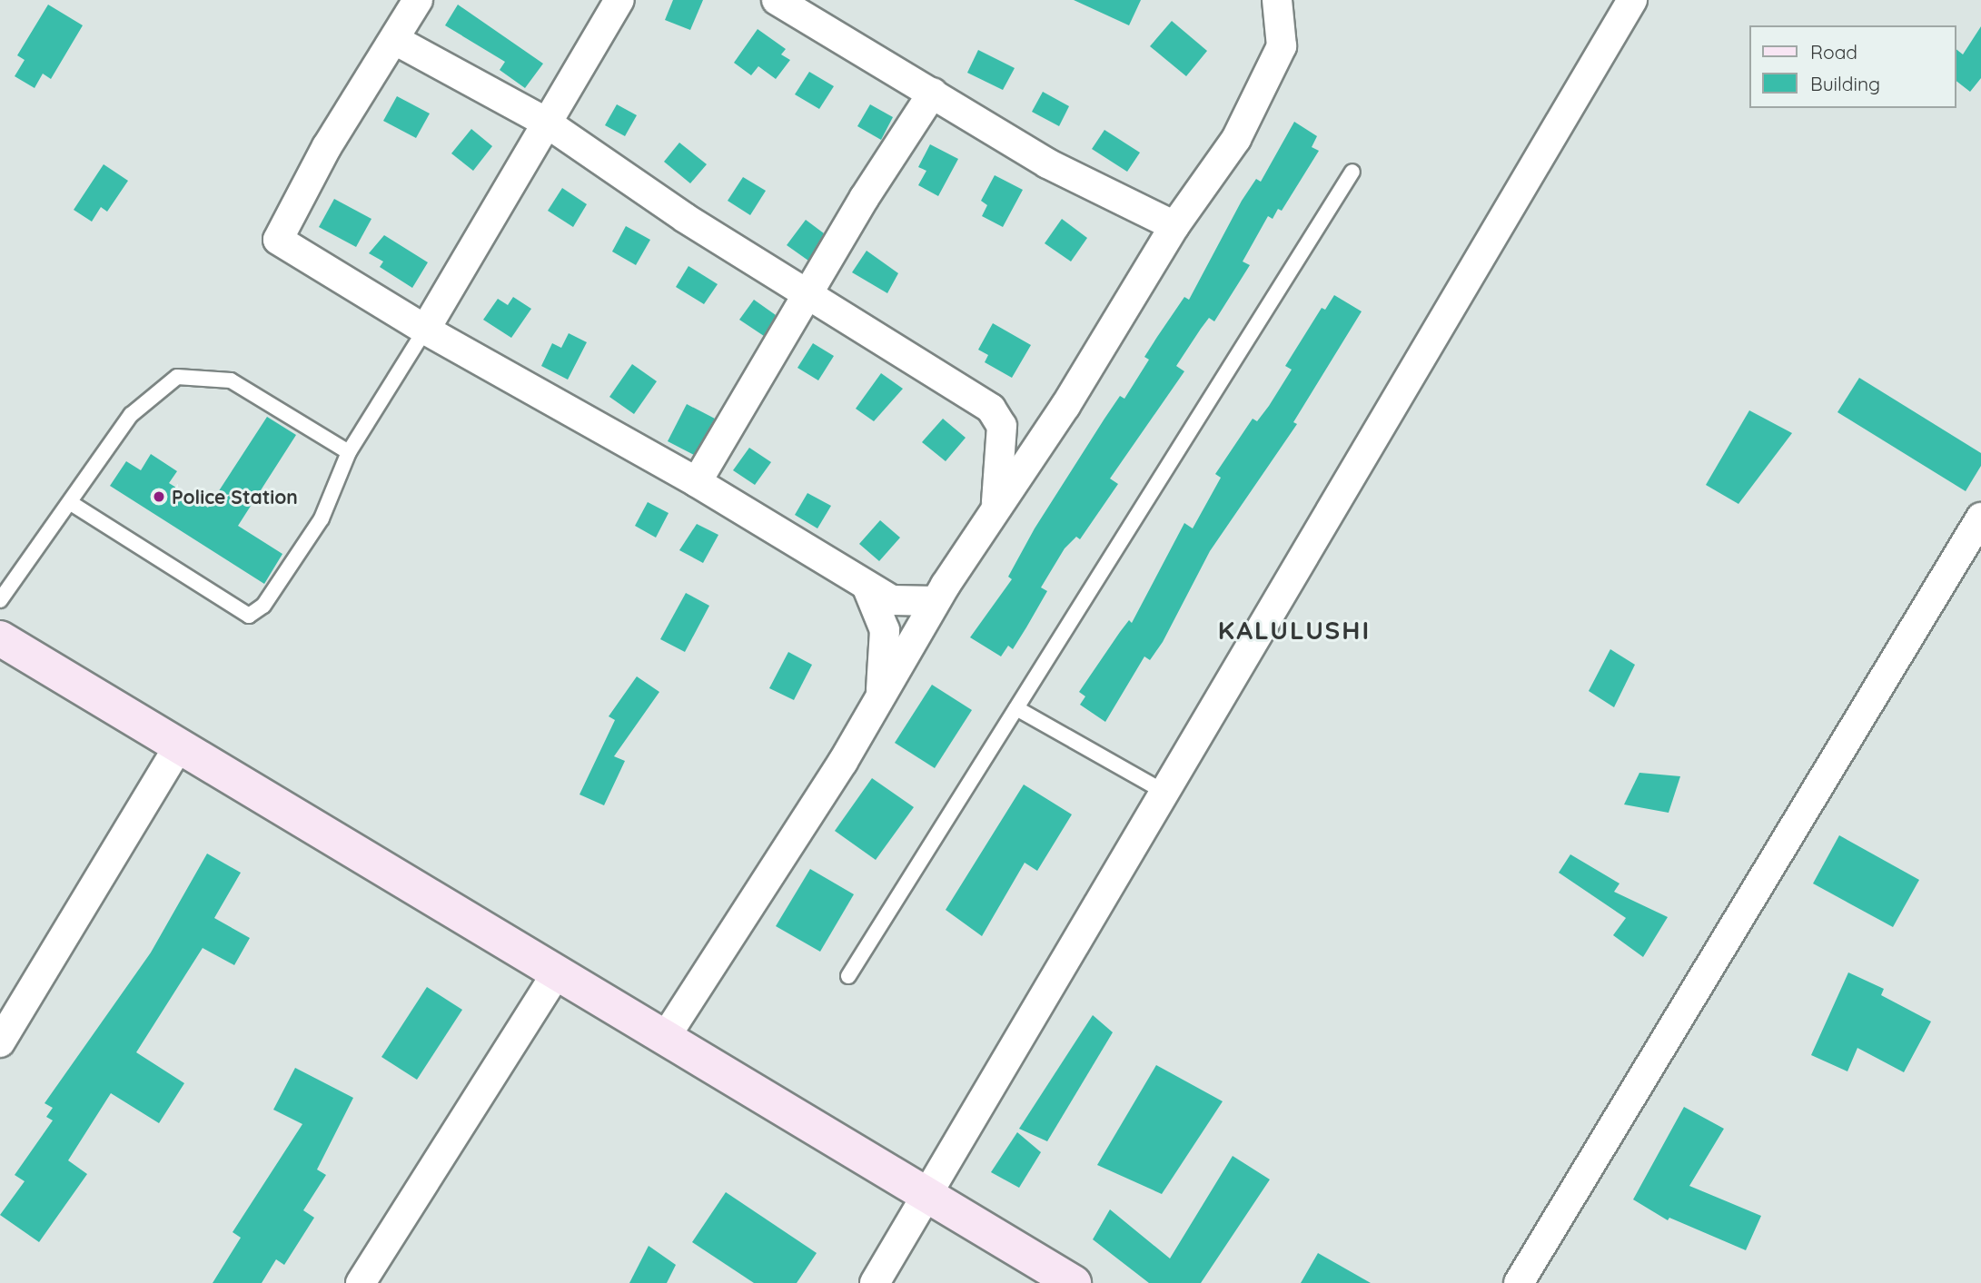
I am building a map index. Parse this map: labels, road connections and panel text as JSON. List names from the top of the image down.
{
  "districts": ["KALULUSHI"],
  "places": ["Police Station"],
  "legend": ["Road", "Building"]
}
